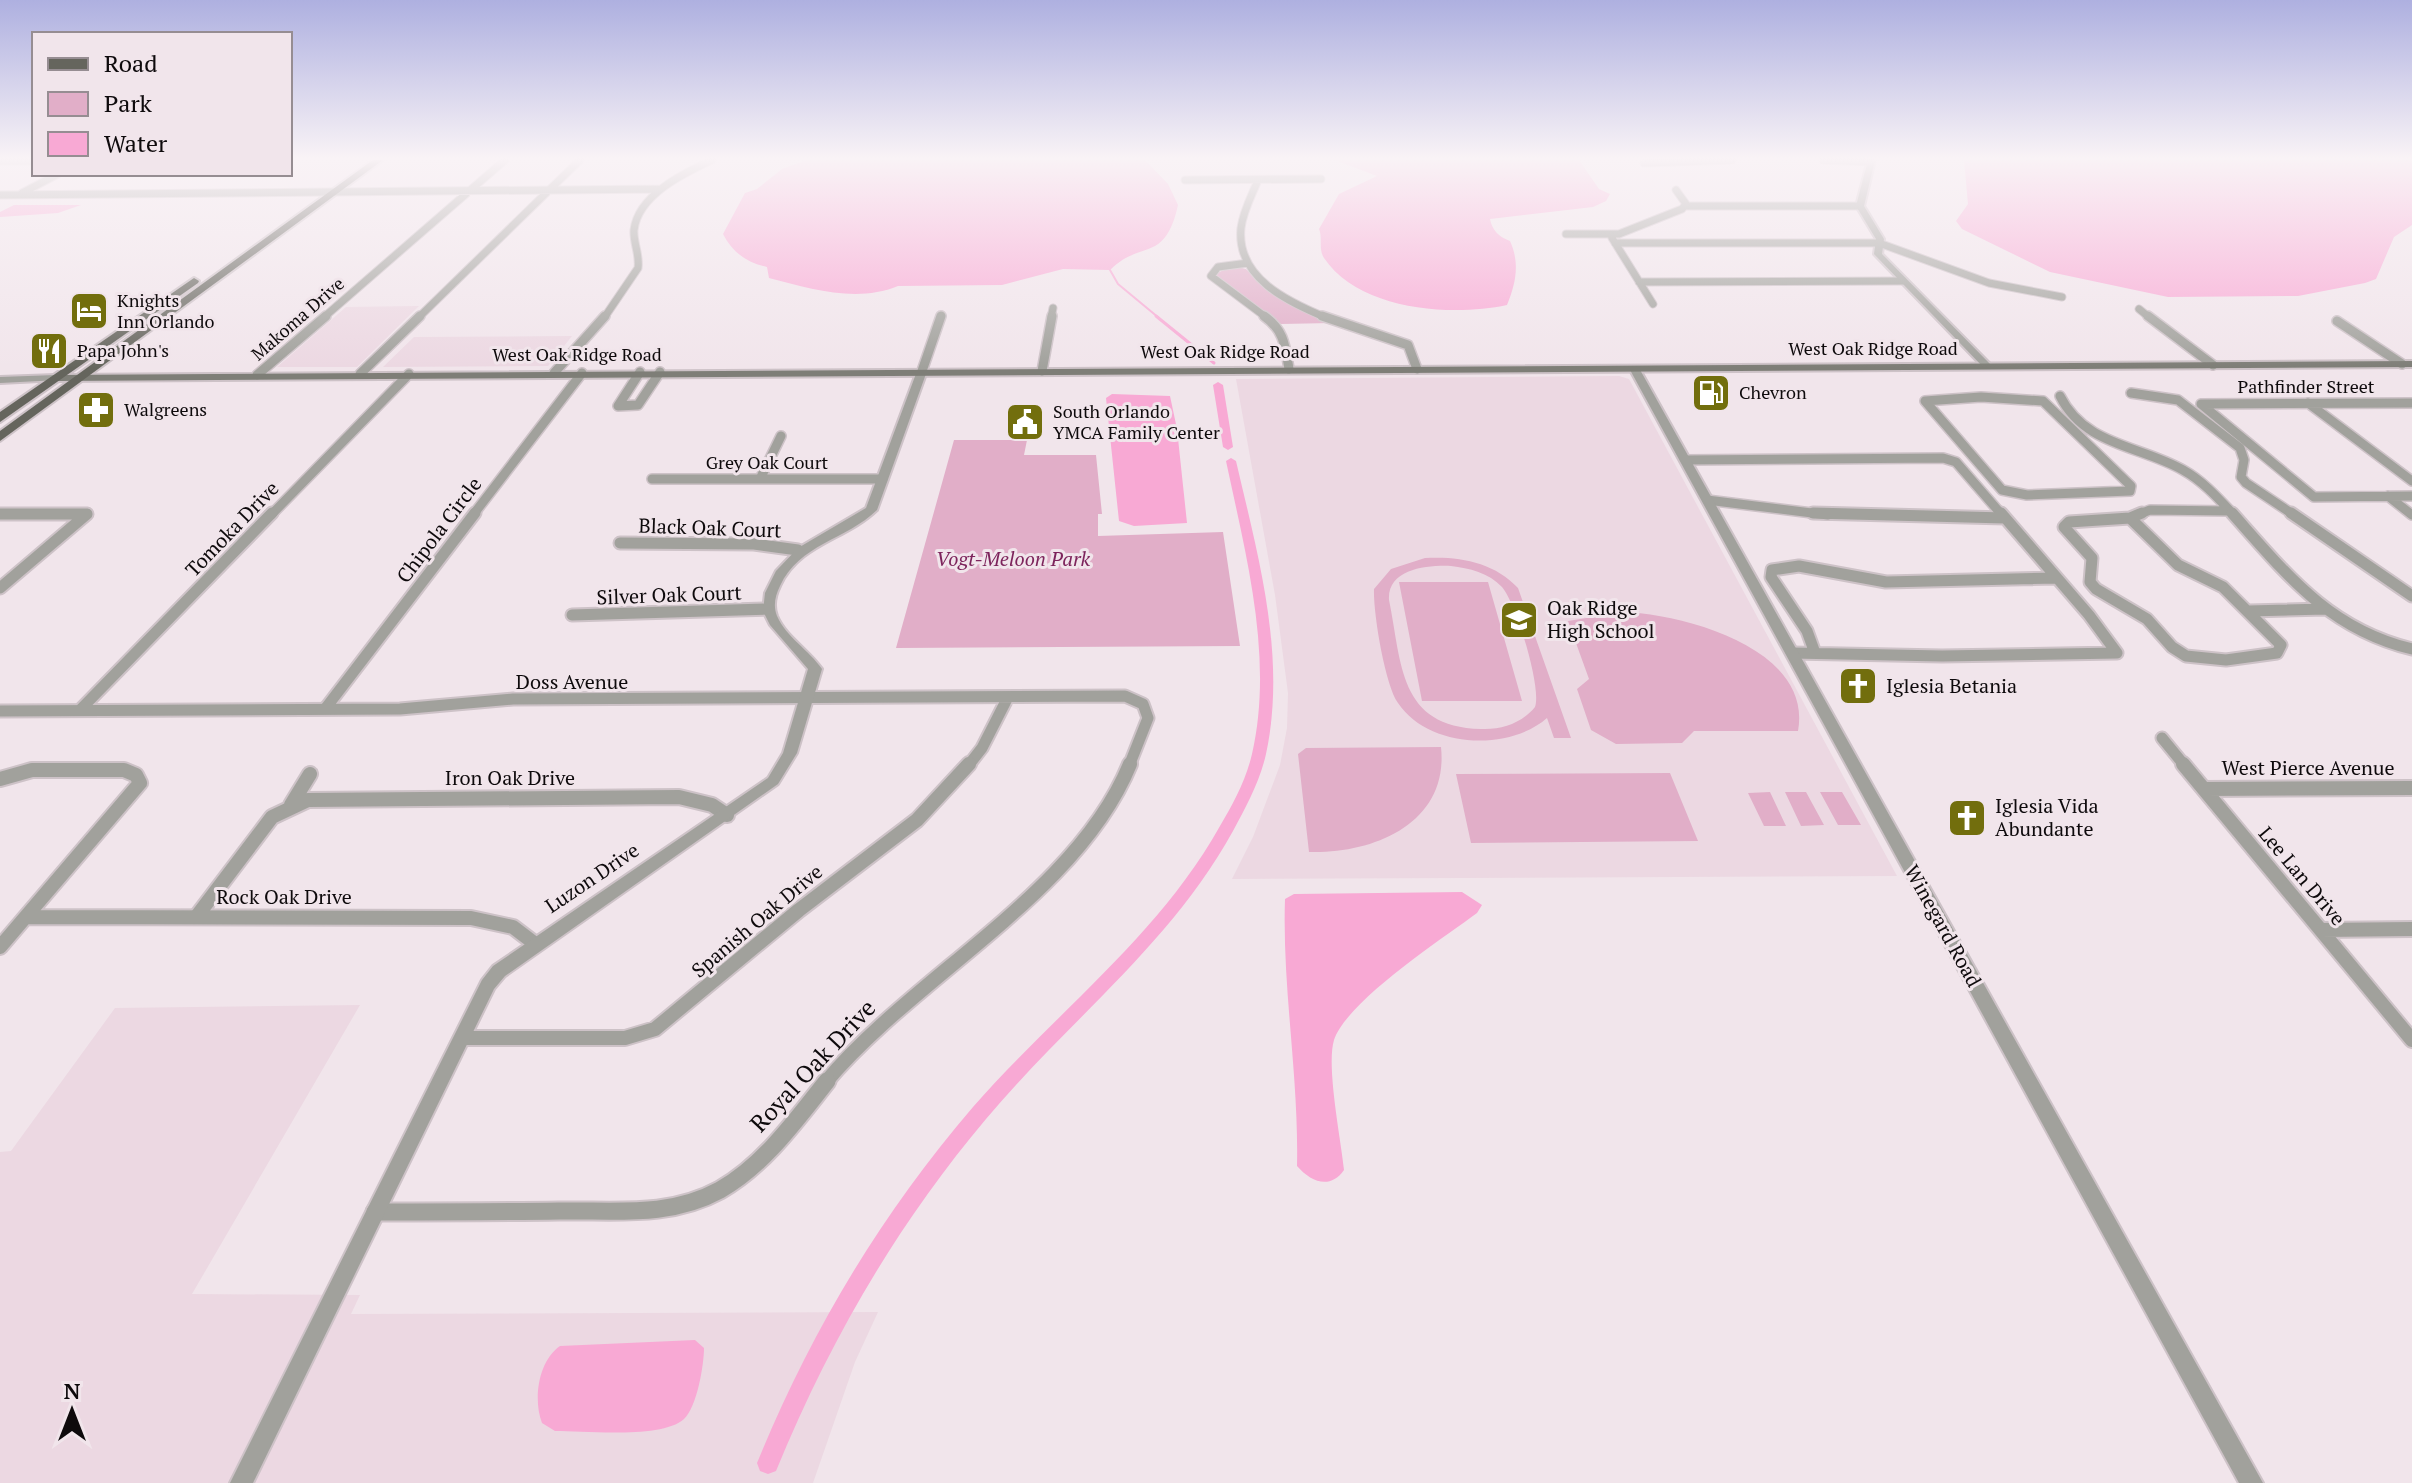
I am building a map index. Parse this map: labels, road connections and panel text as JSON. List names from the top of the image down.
{
  "streets": {
    "main road": ["West Oak Ridge Road"],
    "street": [
      "Makoma Drive",
      "Pathfinder Street",
      "Grey Oak Court",
      "Black Oak Court",
      "Tomoka Drive",
      "Chipola Circle",
      "Silver Oak Court",
      "Doss Avenue",
      "West Pierce Avenue",
      "Iron Oak Drive",
      "Lee Lan Drive",
      "Luzon Drive",
      "Rock Oak Drive",
      "Spanish Oak Drive",
      "Winegard Road",
      "Royal Oak Drive"
    ]
  },
  "crossings": [
    ["Makoma Drive", "West Oak Ridge Road"],
    ["West Oak Ridge Road", "Tomoka Drive"],
    ["West Oak Ridge Road", "Chipola Circle"],
    ["West Oak Ridge Road", "Winegard Road"],
    ["Tomoka Drive", "Doss Avenue"],
    ["Chipola Circle", "Doss Avenue"],
    ["Silver Oak Court", "Luzon Drive"],
    ["Doss Avenue", "Luzon Drive"],
    ["Doss Avenue", "Spanish Oak Drive"],
    ["Doss Avenue", "Royal Oak Drive"],
    ["West Pierce Avenue", "Lee Lan Drive"],
    ["Iron Oak Drive", "Luzon Drive"],
    ["Luzon Drive", "Rock Oak Drive"],
    ["Luzon Drive", "Spanish Oak Drive"],
    ["Luzon Drive", "Royal Oak Drive"]
  ],
  "parks": ["Vogt-Meloon Park"],
  "places": {
    "hotel": ["Knights Inn Orlando"],
    "restaurant": ["Papa John's"],
    "fuel station": ["Chevron"],
    "pharmacy": ["Walgreens"],
    "public building": ["South Orlando YMCA Family Center"],
    "school or university": ["Oak Ridge High School"],
    "church": ["Iglesia Betania", "Iglesia Vida Abundante"]
  },
  "legend": ["Road", "Park", "Water"],
  "north": "top"
}
